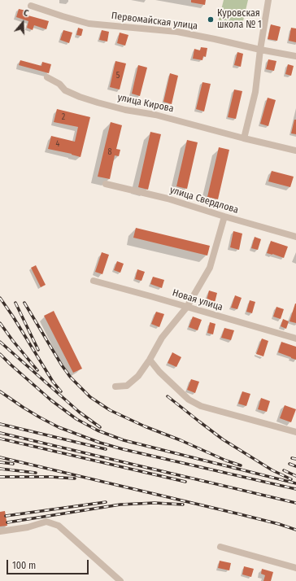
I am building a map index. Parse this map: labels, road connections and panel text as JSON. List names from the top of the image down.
{
  "streets": {
    "street": [
      "Первомайская улица",
      "улица Кирова",
      "улица Свердлова",
      "Новая улица"
    ]
  },
  "places": ["Куровская школа № 1"],
  "house_numbers": [
    "5",
    "2",
    "4",
    "8"
  ],
  "scale_bar": "100 m",
  "north": "top"
}
